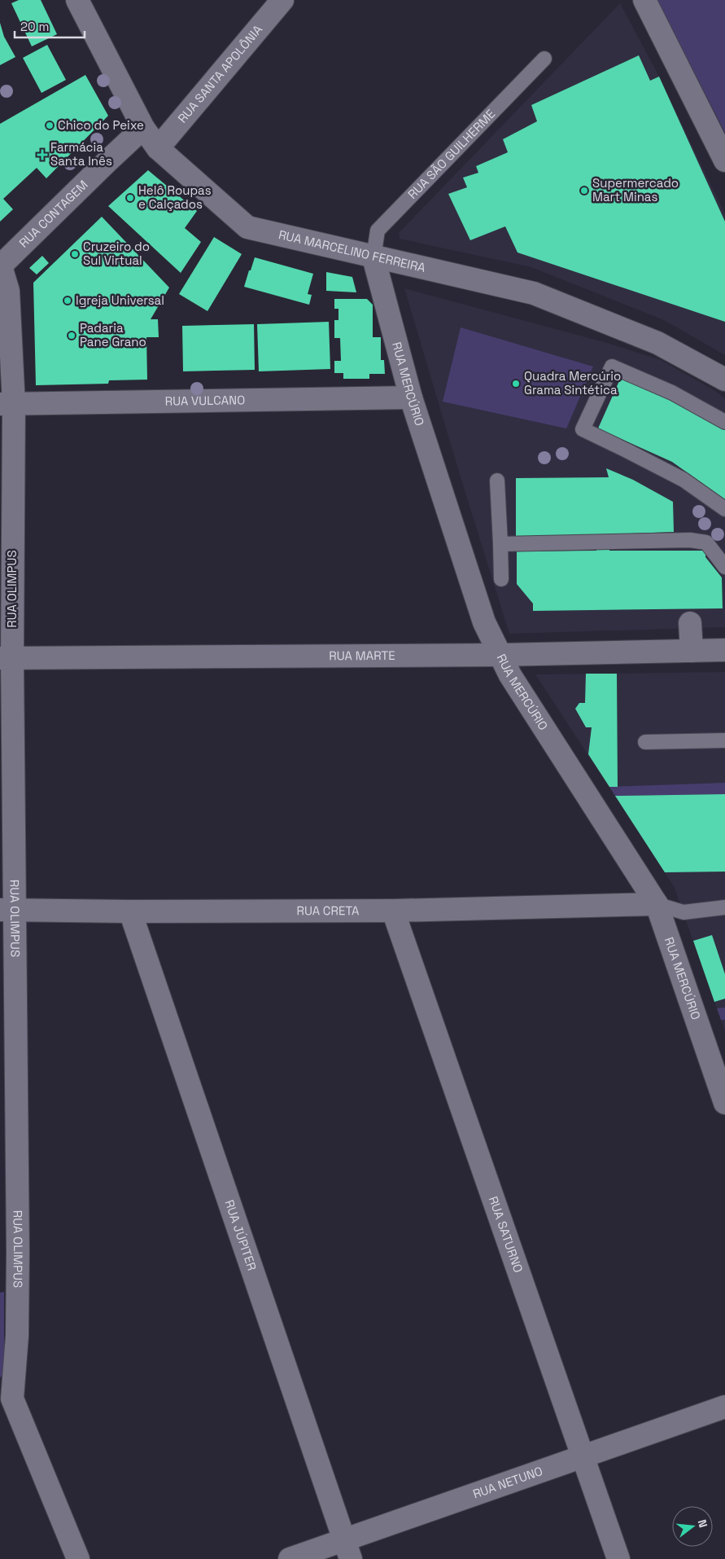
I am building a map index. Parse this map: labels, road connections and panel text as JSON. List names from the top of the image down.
{
  "streets": {
    "street": [
      "RUA SANTA APOLÔNIA",
      "RUA CONTAGEM",
      "RUA MARCELINO FERREIRA",
      "RUA MERCÚRIO",
      "RUA VULCANO",
      "RUA OLIMPUS",
      "RUA MARTE",
      "RUA CRETA",
      "RUA SATURNO",
      "RUA JÚPITER",
      "RUA NETUNO"
    ],
    "lane": ["RUA SÃO GUILHERME"]
  },
  "crossings": [
    ["RUA SANTA APOLÔNIA", "RUA MARCELINO FERREIRA"],
    ["RUA SÃO GUILHERME", "RUA MARCELINO FERREIRA"],
    ["RUA SÃO GUILHERME", "RUA MERCÚRIO"],
    ["RUA CONTAGEM", "RUA MARCELINO FERREIRA"],
    ["RUA CONTAGEM", "RUA OLIMPUS"],
    ["RUA MARCELINO FERREIRA", "RUA MERCÚRIO"],
    ["RUA MERCÚRIO", "RUA VULCANO"],
    ["RUA MERCÚRIO", "RUA MARTE"],
    ["RUA MERCÚRIO", "RUA CRETA"],
    ["RUA VULCANO", "RUA OLIMPUS"],
    ["RUA OLIMPUS", "RUA MARTE"],
    ["RUA OLIMPUS", "RUA CRETA"],
    ["RUA CRETA", "RUA SATURNO"],
    ["RUA CRETA", "RUA JÚPITER"],
    ["RUA SATURNO", "RUA NETUNO"],
    ["RUA JÚPITER", "RUA NETUNO"]
  ],
  "places": {
    "other": [
      "Chico do Peixe",
      "Supermercado Mart Minas",
      "Helô Roupas e Calçados",
      "Cruzeiro do Sul Virtual",
      "Igreja Universal",
      "Padaria Pane Grano",
      "Quadra Mercúrio Grama Sintética"
    ],
    "health": ["Farmácia Santa Inês"]
  },
  "scale_bar": "20 m",
  "north": "right"
}
